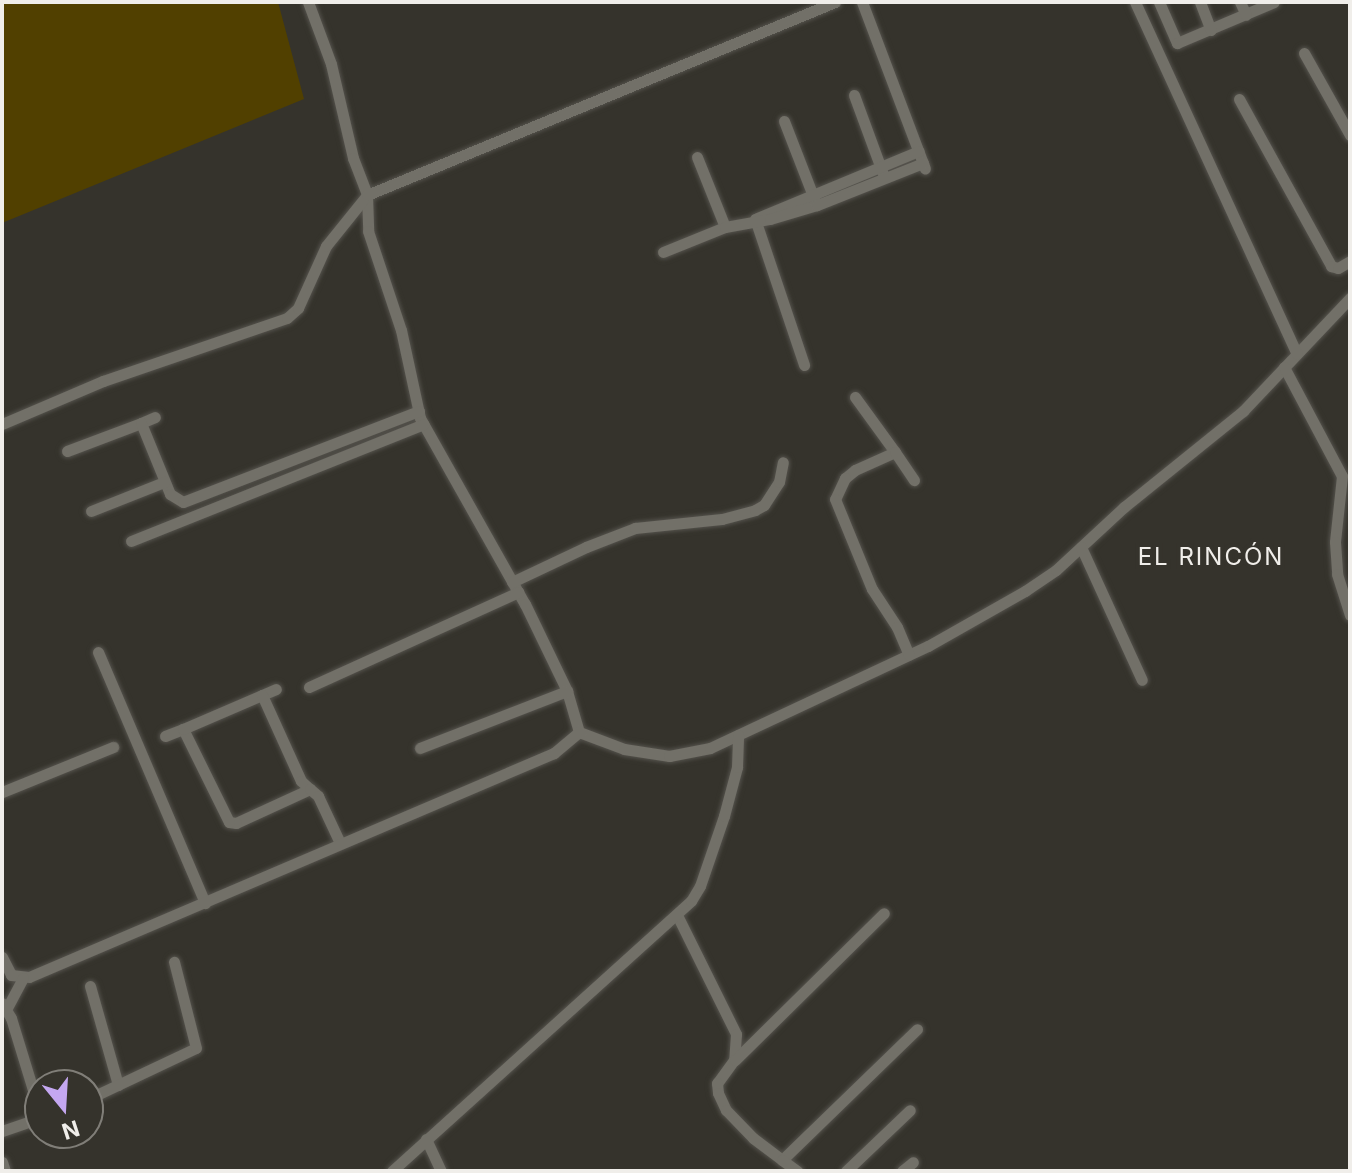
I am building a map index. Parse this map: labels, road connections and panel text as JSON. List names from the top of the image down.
{
  "districts": ["EL RINCÓN"],
  "north": "bottom"
}
